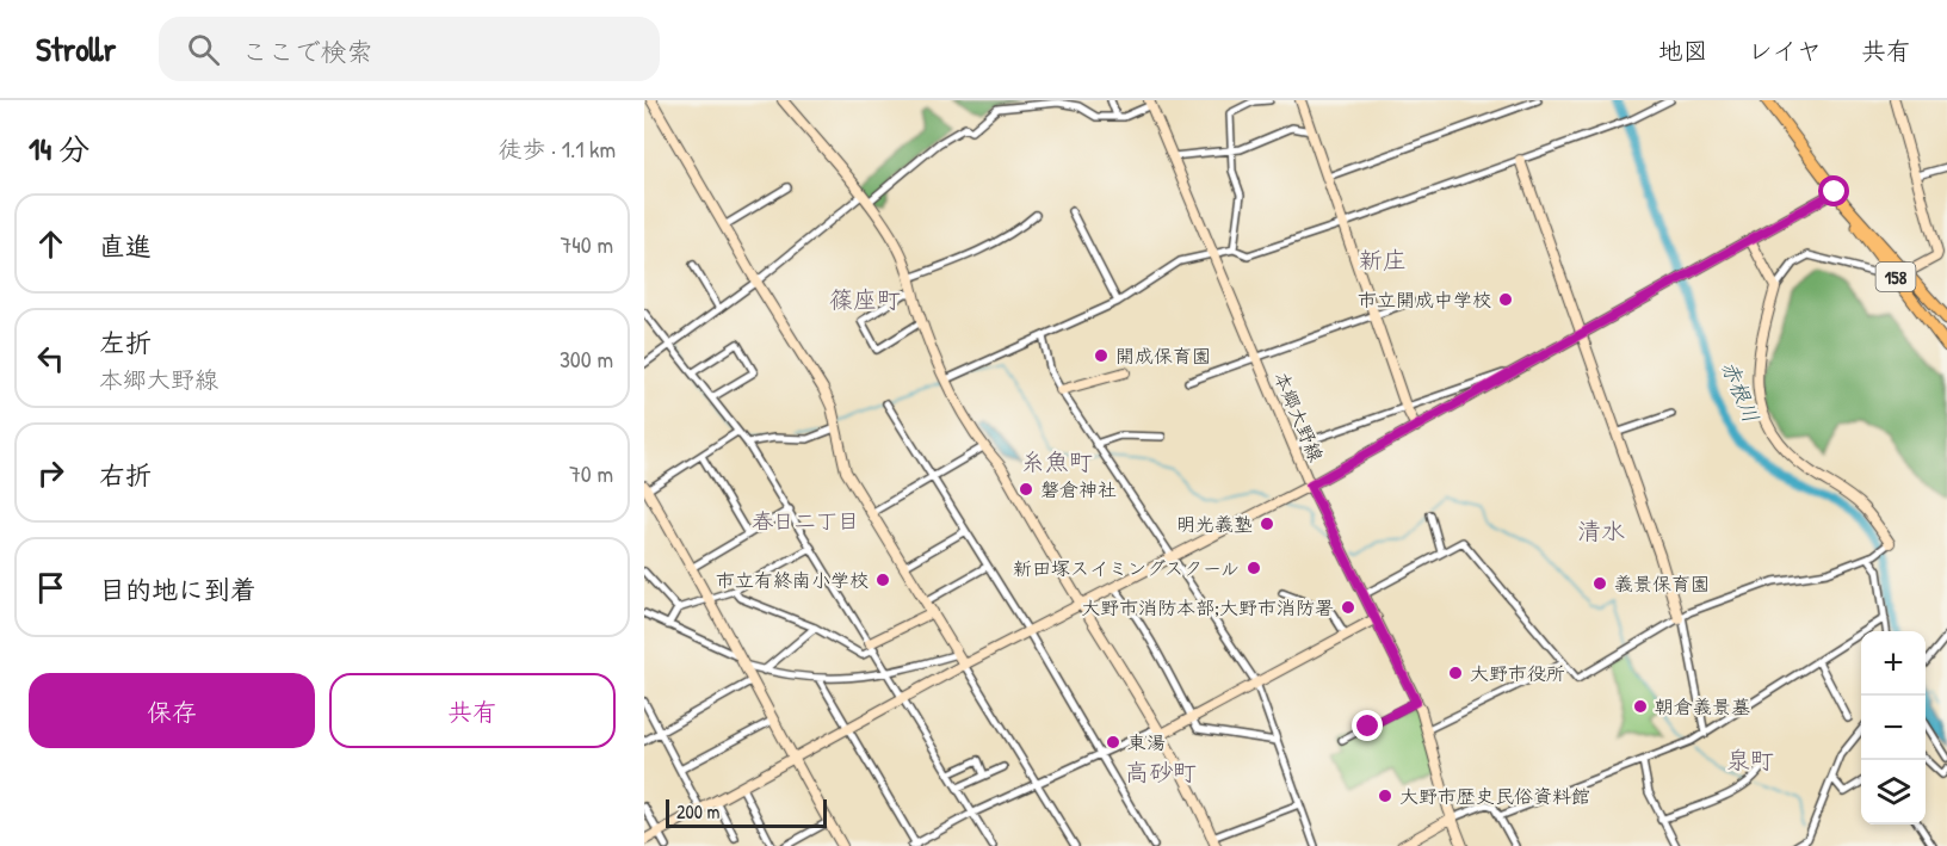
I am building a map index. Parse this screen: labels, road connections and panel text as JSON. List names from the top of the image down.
{
  "streets": {
    "highway": ["158"],
    "street": ["本郷大野線"]
  },
  "districts": [
    "新庄",
    "篠座町",
    "糸魚町",
    "春日二丁目",
    "清水",
    "泉町",
    "高砂町"
  ],
  "water": ["赤根川"],
  "places": [
    "市立開成中学校",
    "開成保育園",
    "磐倉神社",
    "明光義塾",
    "新田塚スイミングスクール",
    "市立有終南小学校",
    "義景保育園",
    "大野市消防本部;大野市消防署",
    "大野市役所",
    "朝倉義景墓",
    "東湯",
    "大野市歴史民俗資料館"
  ],
  "scale_bar": "200 m",
  "page": {
    "header": "Strollr",
    "search": "ここで検索",
    "nav": ["地図", "レイヤ", "共有"],
    "heading": ["14 分", "徒歩 · 1.1 km"],
    "list": [
      ["直進", "740 m"],
      ["左折", "本郷大野線", "300 m"],
      ["右折", "70 m"],
      "目的地に到着"
    ],
    "map_buttons": ["+", "−"],
    "buttons": ["保存", "共有"],
    "scale": "200 m"
  }
}
